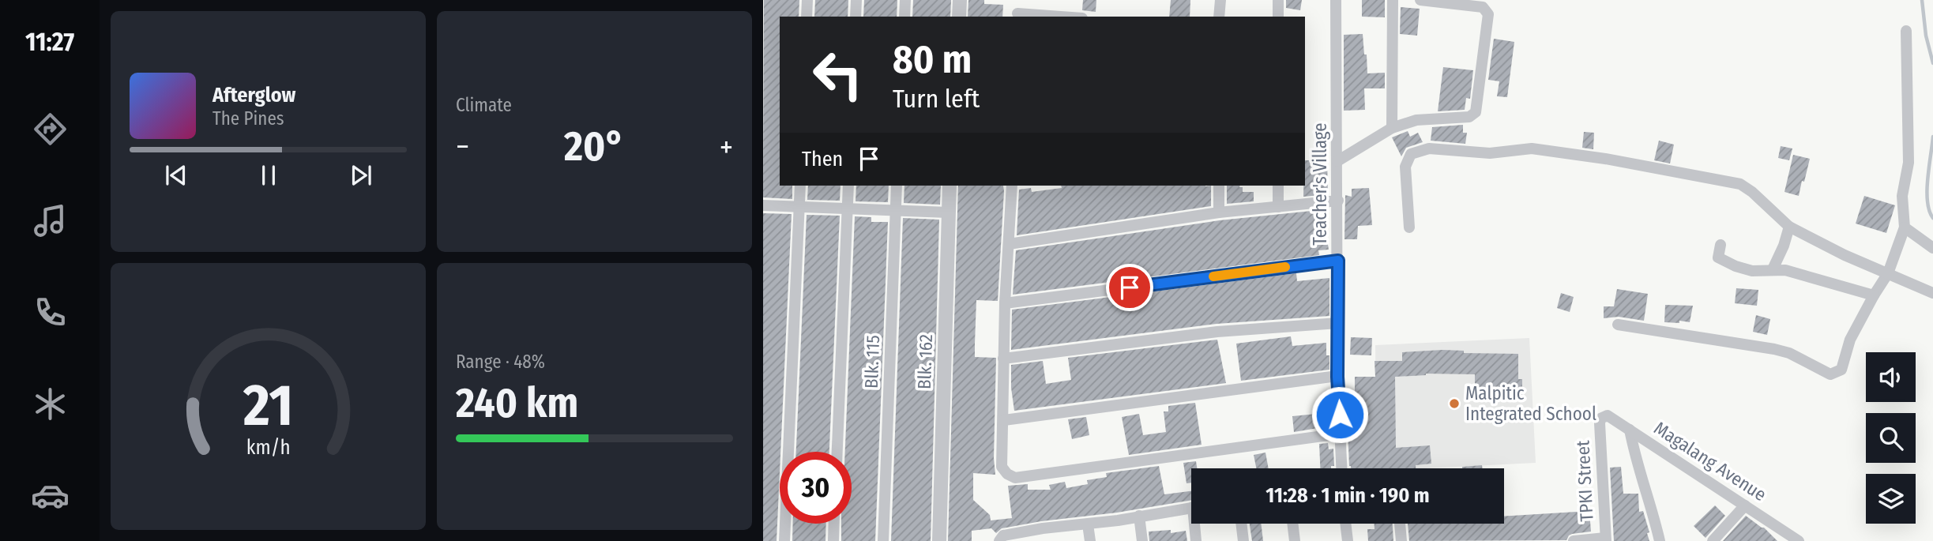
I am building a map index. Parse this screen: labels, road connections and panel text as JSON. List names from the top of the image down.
{
  "streets": {
    "street": [
      "Teacher's Village",
      "Blk. 115",
      "Blk. 162",
      "Magalang Avenue",
      "TPKI Street"
    ]
  },
  "crossings": [
    ["Magalang Avenue", "TPKI Street"]
  ],
  "places": ["Malpitic Integrated School"],
  "page": {
    "tabs": "11:27",
    "tile": [
      "Climate",
      ["Range · 48%", "240 km"]
    ],
    "turn": ["80 m", "Turn left"],
    "song": ["Afterglow", "The Pines"],
    "heat": ["−", "20°", "+"],
    "then": "Then",
    "limit": "30",
    "trip": "11:28 · 1 min · 190 m",
    "gauge": ["21", "km/h"]
  }
}
